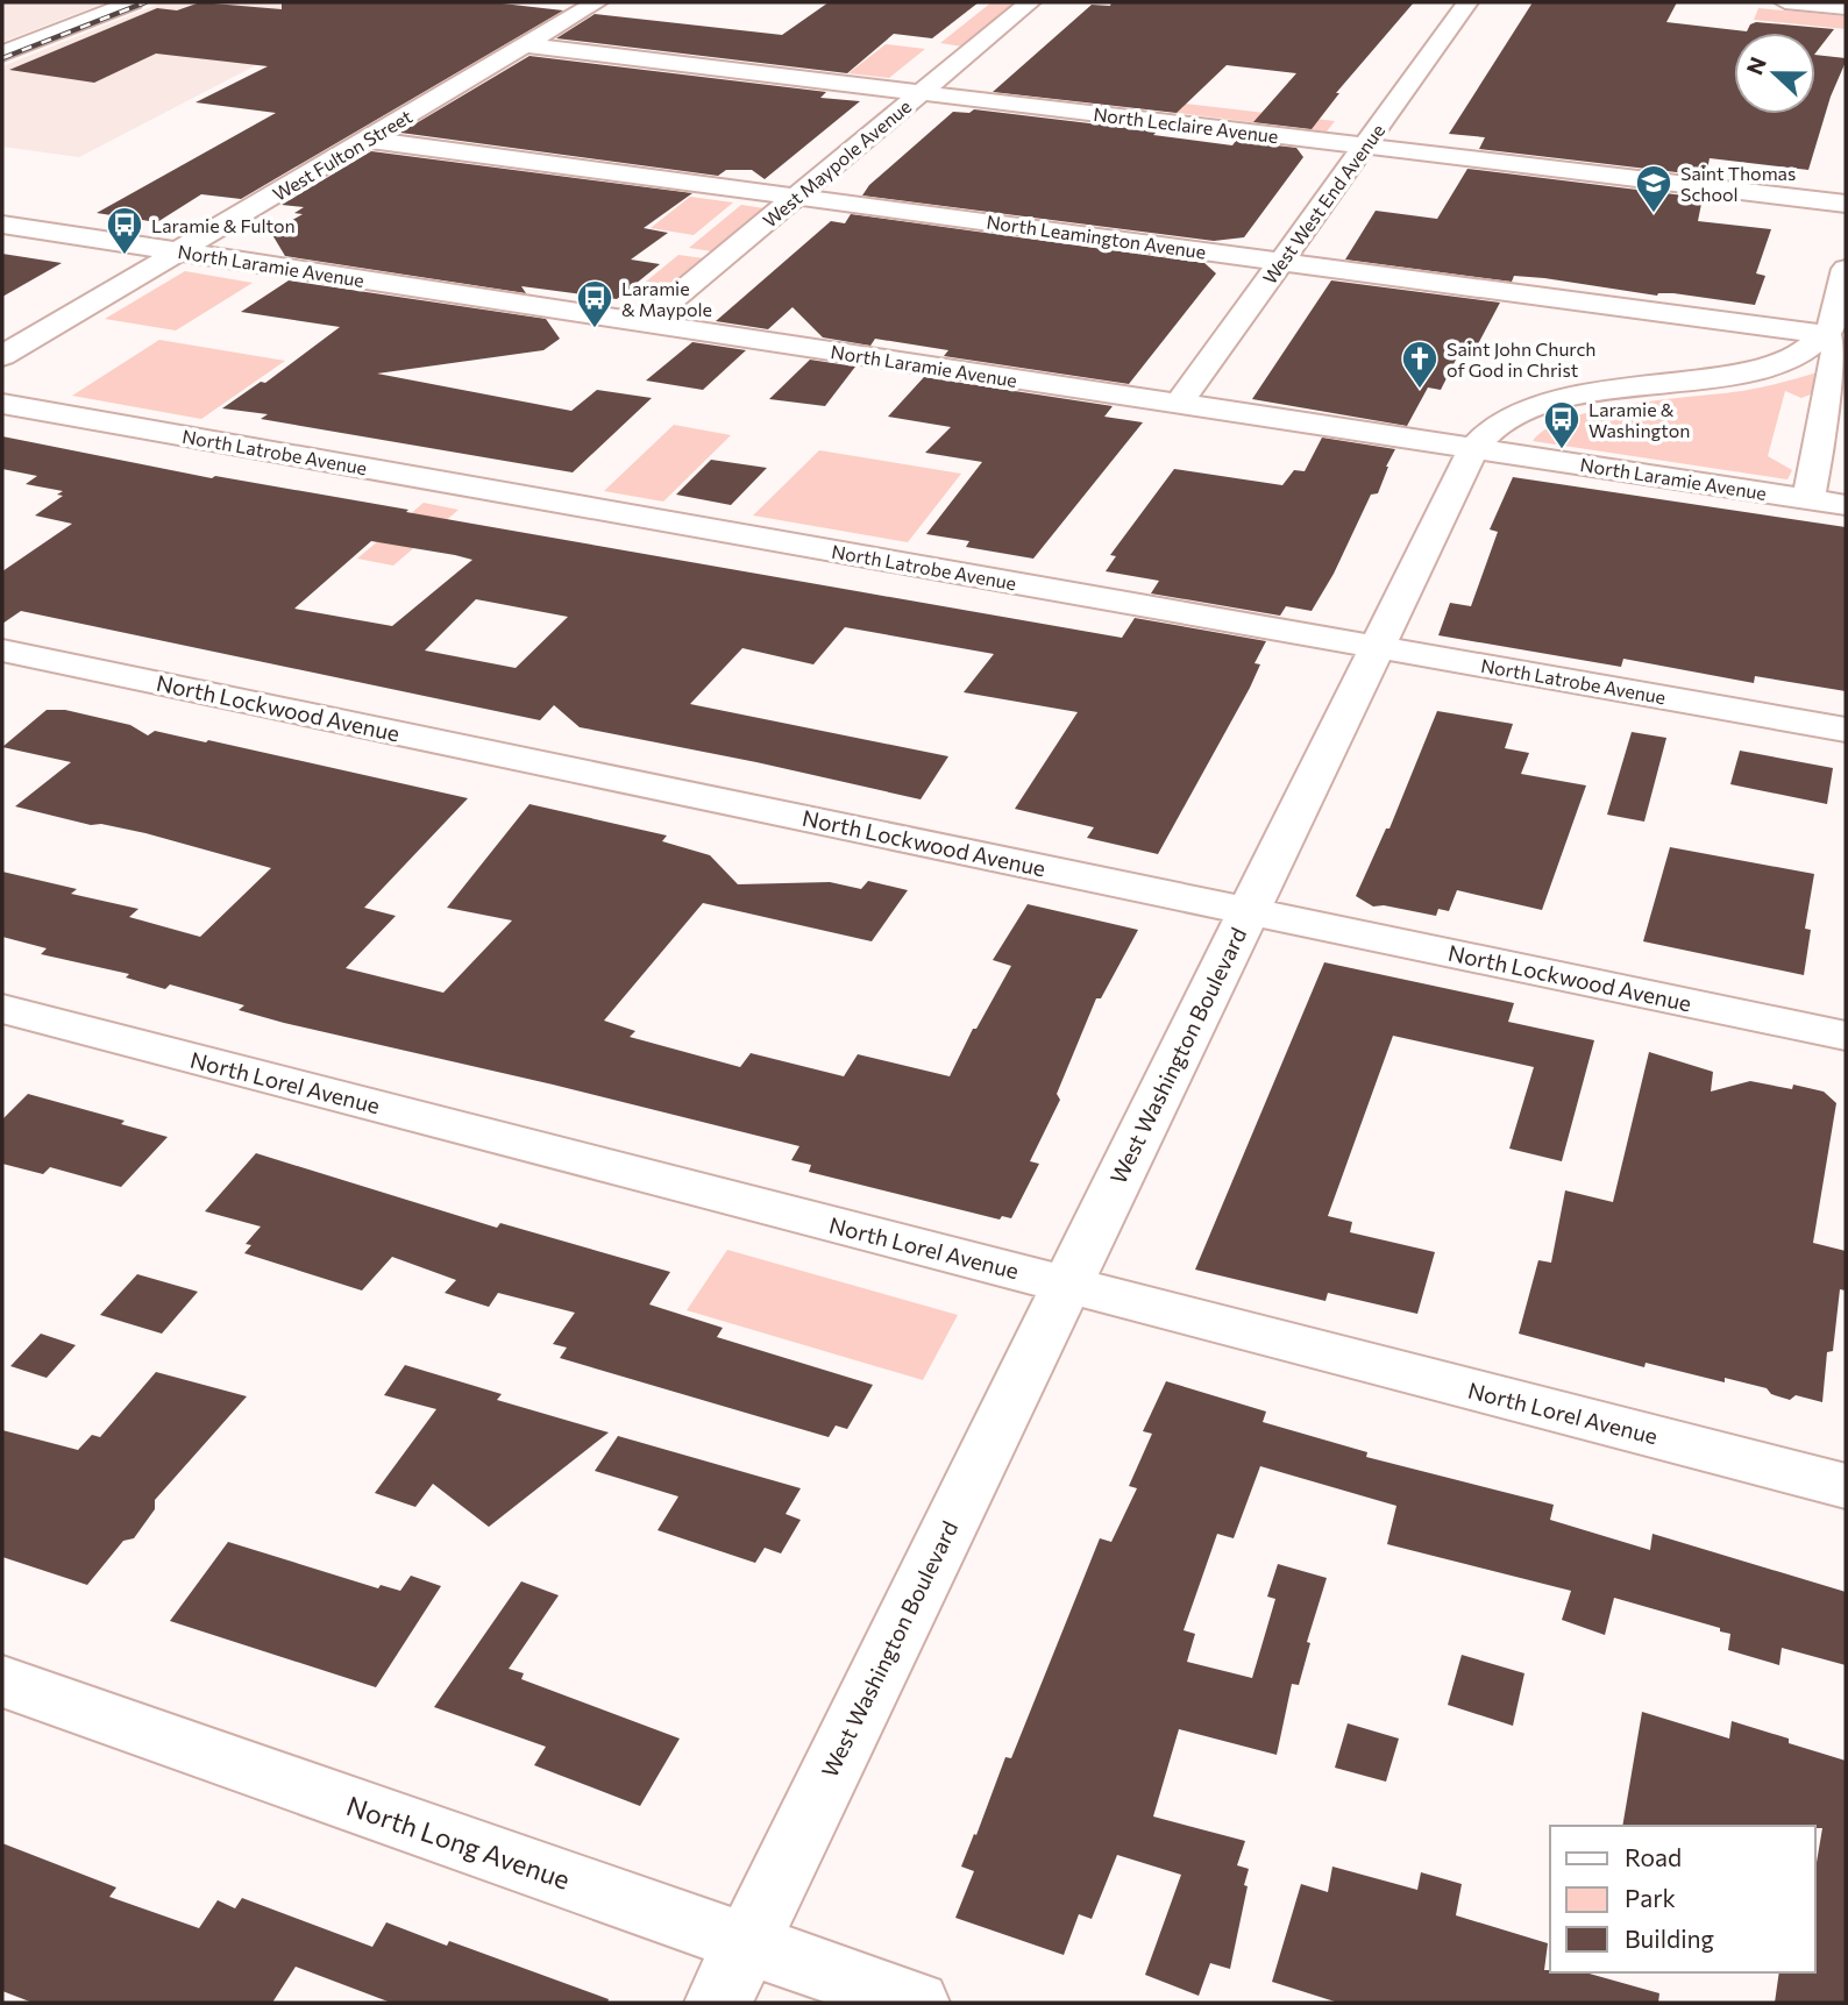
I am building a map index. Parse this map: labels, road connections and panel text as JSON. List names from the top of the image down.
{
  "streets": {
    "street": [
      "North Leclaire Avenue",
      "West Fulton Street",
      "West Maypole Avenue",
      "West West End Avenue",
      "North Leamington Avenue",
      "North Laramie Avenue",
      "North Latrobe Avenue",
      "North Lockwood Avenue",
      "West Washington Boulevard",
      "North Lorel Avenue",
      "North Long Avenue"
    ]
  },
  "crossings": [
    ["North Leclaire Avenue", "West Fulton Street"],
    ["North Leclaire Avenue", "West Maypole Avenue"],
    ["North Leclaire Avenue", "West West End Avenue"],
    ["West Fulton Street", "North Leamington Avenue"],
    ["West Fulton Street", "North Laramie Avenue"],
    ["West Maypole Avenue", "North Leamington Avenue"],
    ["West Maypole Avenue", "North Laramie Avenue"],
    ["West West End Avenue", "North Leamington Avenue"],
    ["West West End Avenue", "North Laramie Avenue"],
    ["North Leamington Avenue", "West Washington Boulevard"],
    ["North Laramie Avenue", "West Washington Boulevard"],
    ["North Latrobe Avenue", "West Washington Boulevard"],
    ["North Lockwood Avenue", "West Washington Boulevard"],
    ["West Washington Boulevard", "North Lorel Avenue"],
    ["West Washington Boulevard", "North Long Avenue"]
  ],
  "places": {
    "school or university": ["Saint Thomas School"],
    "bus stop": ["Laramie & Fulton", "Laramie & Maypole", "Laramie & Washington"],
    "church": ["Saint John Church of God in Christ"]
  },
  "legend": ["Road", "Park", "Building"],
  "north": "left"
}
